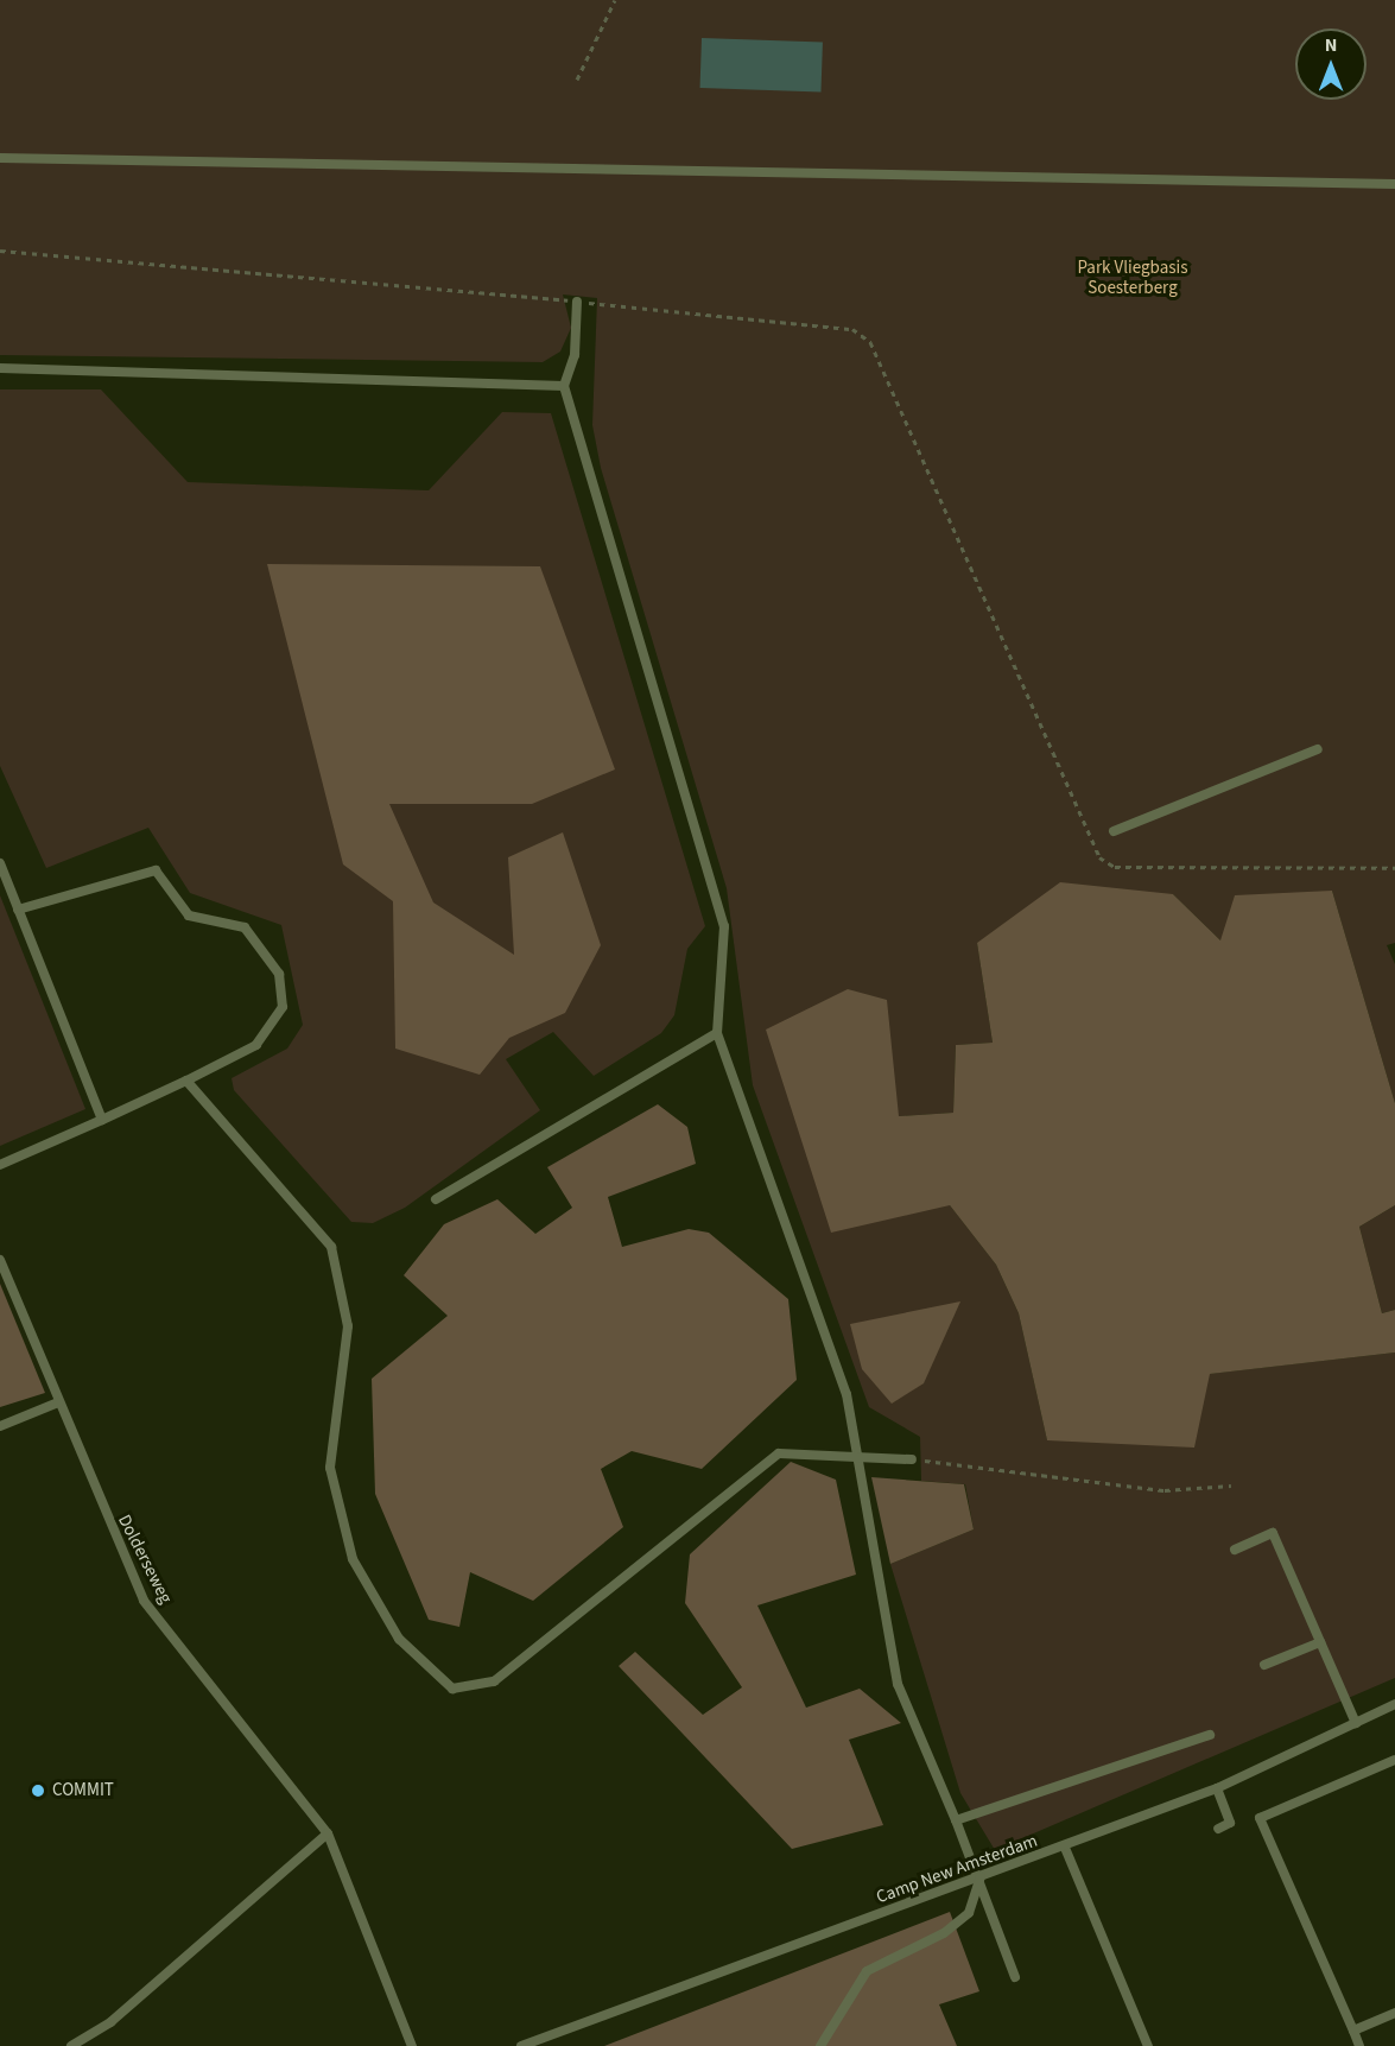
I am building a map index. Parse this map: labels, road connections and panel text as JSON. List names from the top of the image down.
{
  "streets": {
    "lane": ["Dolderseweg", "Camp New Amsterdam"]
  },
  "parks": ["Park Vliegbasis Soesterberg"],
  "places": ["COMMIT"],
  "north": "top"
}
